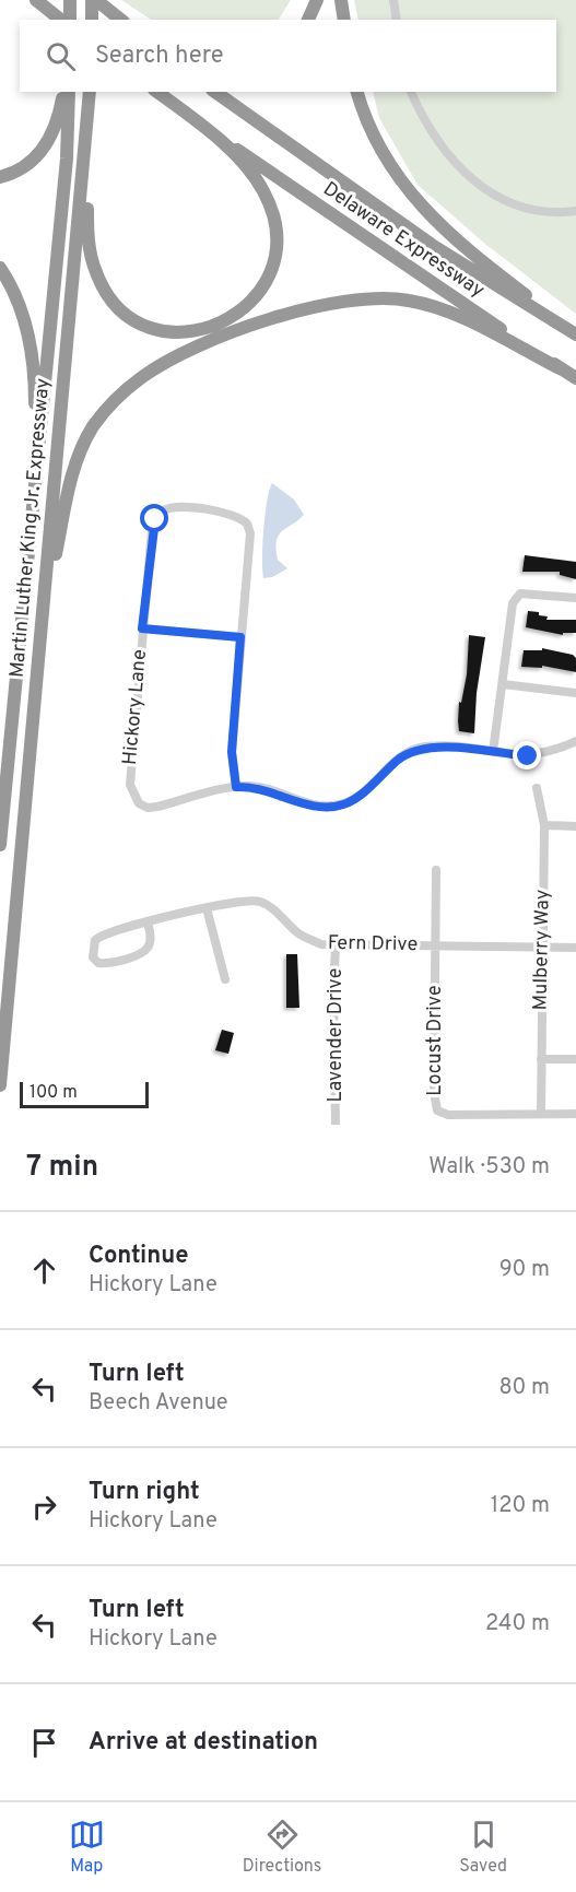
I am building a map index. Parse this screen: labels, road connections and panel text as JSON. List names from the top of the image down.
{
  "streets": {
    "highway": ["Delaware Expressway", "Martin Luther King Jr. Expressway"],
    "street": [
      "Hickory Lane",
      "Fern Drive",
      "Mulberry Way",
      "Lavender Drive",
      "Locust Drive"
    ]
  },
  "crossings": [
    ["Fern Drive", "Mulberry Way"],
    ["Fern Drive", "Lavender Drive"],
    ["Fern Drive", "Locust Drive"],
    ["Mulberry Way", "Locust Drive"]
  ],
  "scale_bar": "100 m",
  "page": {
    "search": "Search here",
    "scale": "100 m",
    "heading": ["7 min", "Walk · 530 m"],
    "list": [
      ["Continue", "Hickory Lane", "90 m"],
      ["Turn left", "Beech Avenue", "80 m"],
      ["Turn right", "Hickory Lane", "120 m"],
      ["Turn left", "Hickory Lane", "240 m"],
      "Arrive at destination"
    ],
    "nav": ["Map", "Directions", "Saved"]
  }
}
